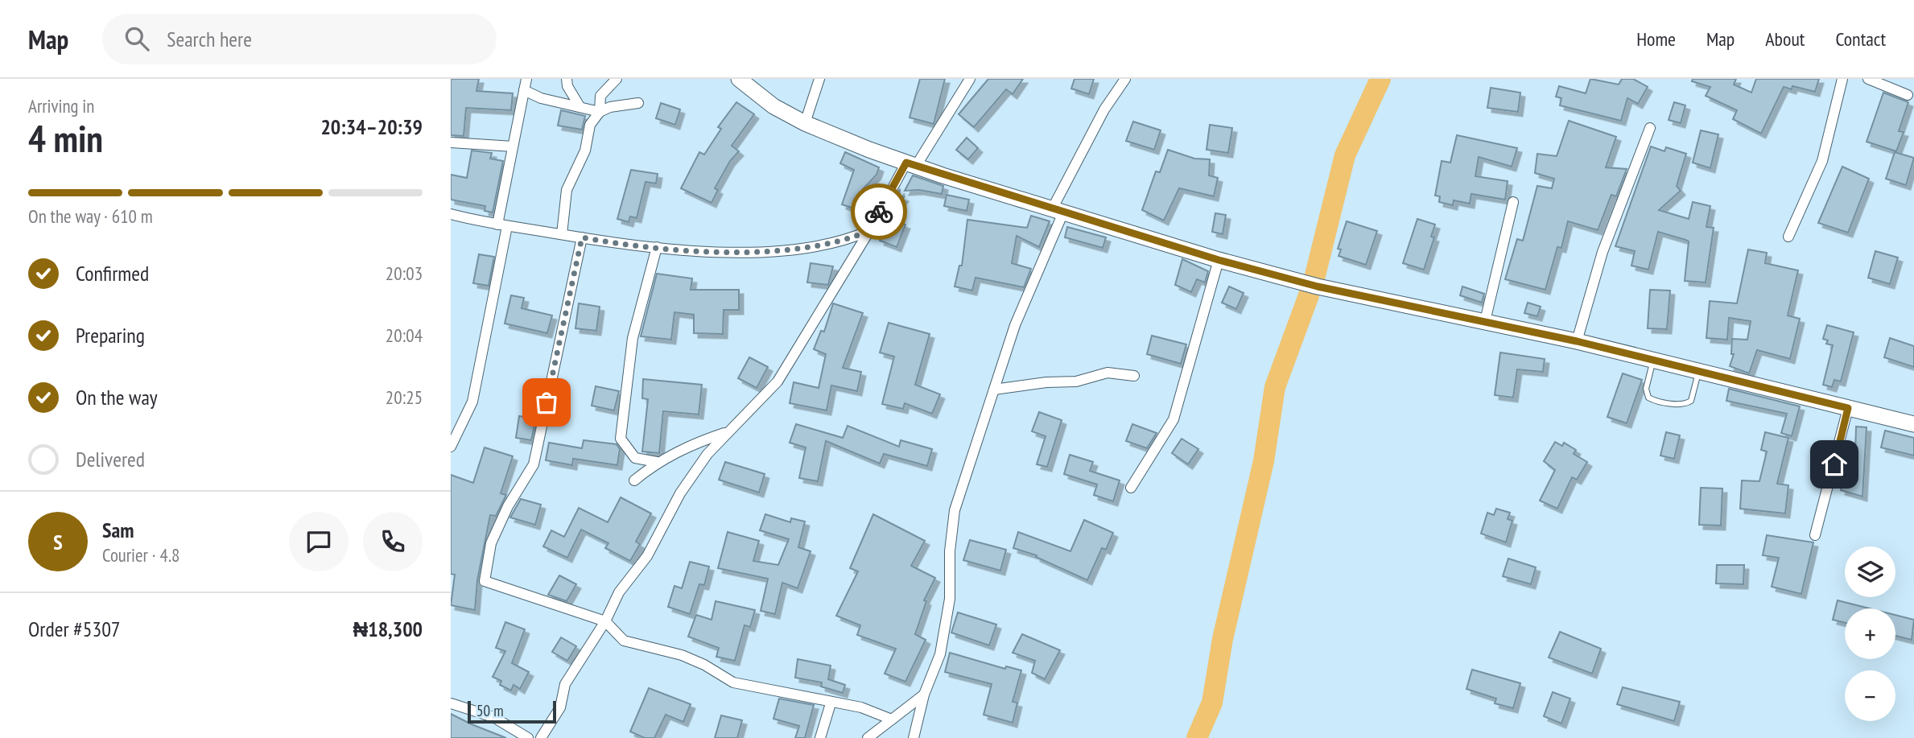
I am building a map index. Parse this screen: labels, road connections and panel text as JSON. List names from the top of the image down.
{
  "scale_bar": "50 m",
  "page": {
    "header": "Map",
    "search": "Search here",
    "nav": [
      "Home",
      "Map",
      "About",
      "Contact"
    ],
    "heading": ["4 min", "Arriving in", "20:34–20:39"],
    "panel": [
      "Sam",
      "Courier · 4.8",
      "Order #5307",
      "₦18,300"
    ],
    "bar": "On the way · 610 m",
    "list": [
      ["Confirmed", "20:03"],
      ["Preparing", "20:04"],
      ["On the way", "20:25"],
      "Delivered"
    ],
    "round": "S",
    "map_buttons": ["+", "−"],
    "scale": "50 m"
  }
}
